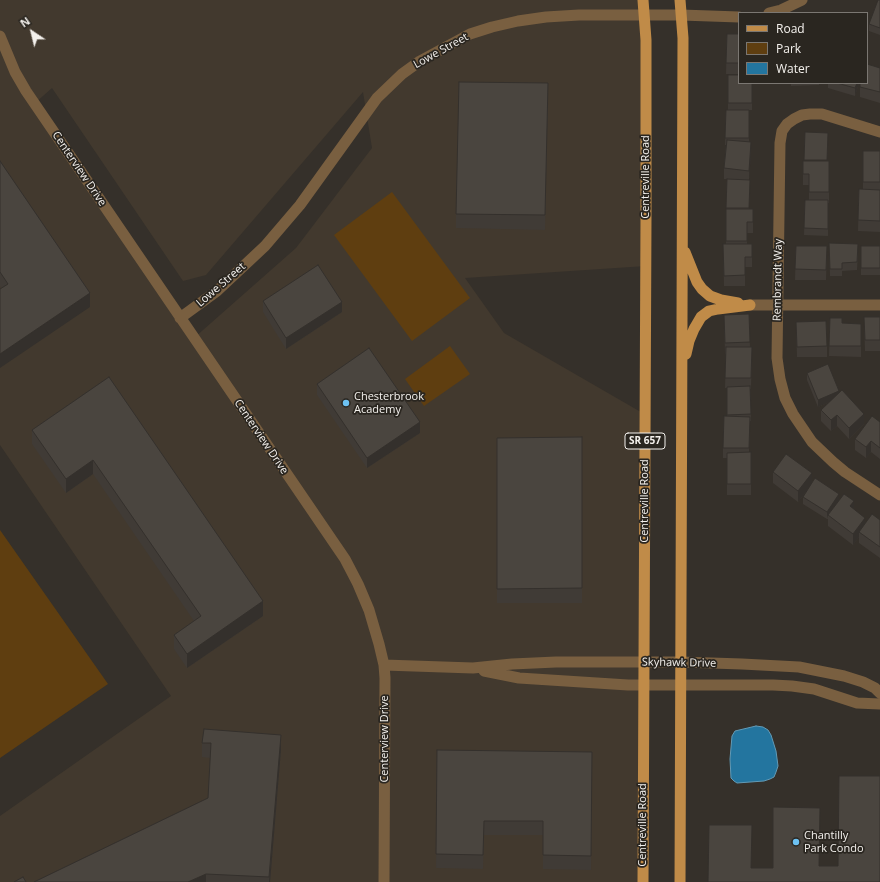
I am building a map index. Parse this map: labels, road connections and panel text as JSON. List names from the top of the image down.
{
  "streets": {
    "main road": ["Centreville Road", "SR 657"],
    "street": [
      "Lowe Street",
      "Centerview Drive",
      "Rembrandt Way",
      "Skyhawk Drive"
    ]
  },
  "crossings": [
    ["Lowe Street", "Centerview Drive"],
    ["Lowe Street", "Centreville Road"],
    ["Centerview Drive", "Skyhawk Drive"],
    ["Centreville Road", "Skyhawk Drive"]
  ],
  "places": ["Chesterbrook Academy", "Chantilly Park Condo"],
  "legend": ["Road", "Park", "Water"],
  "north": "top left"
}
